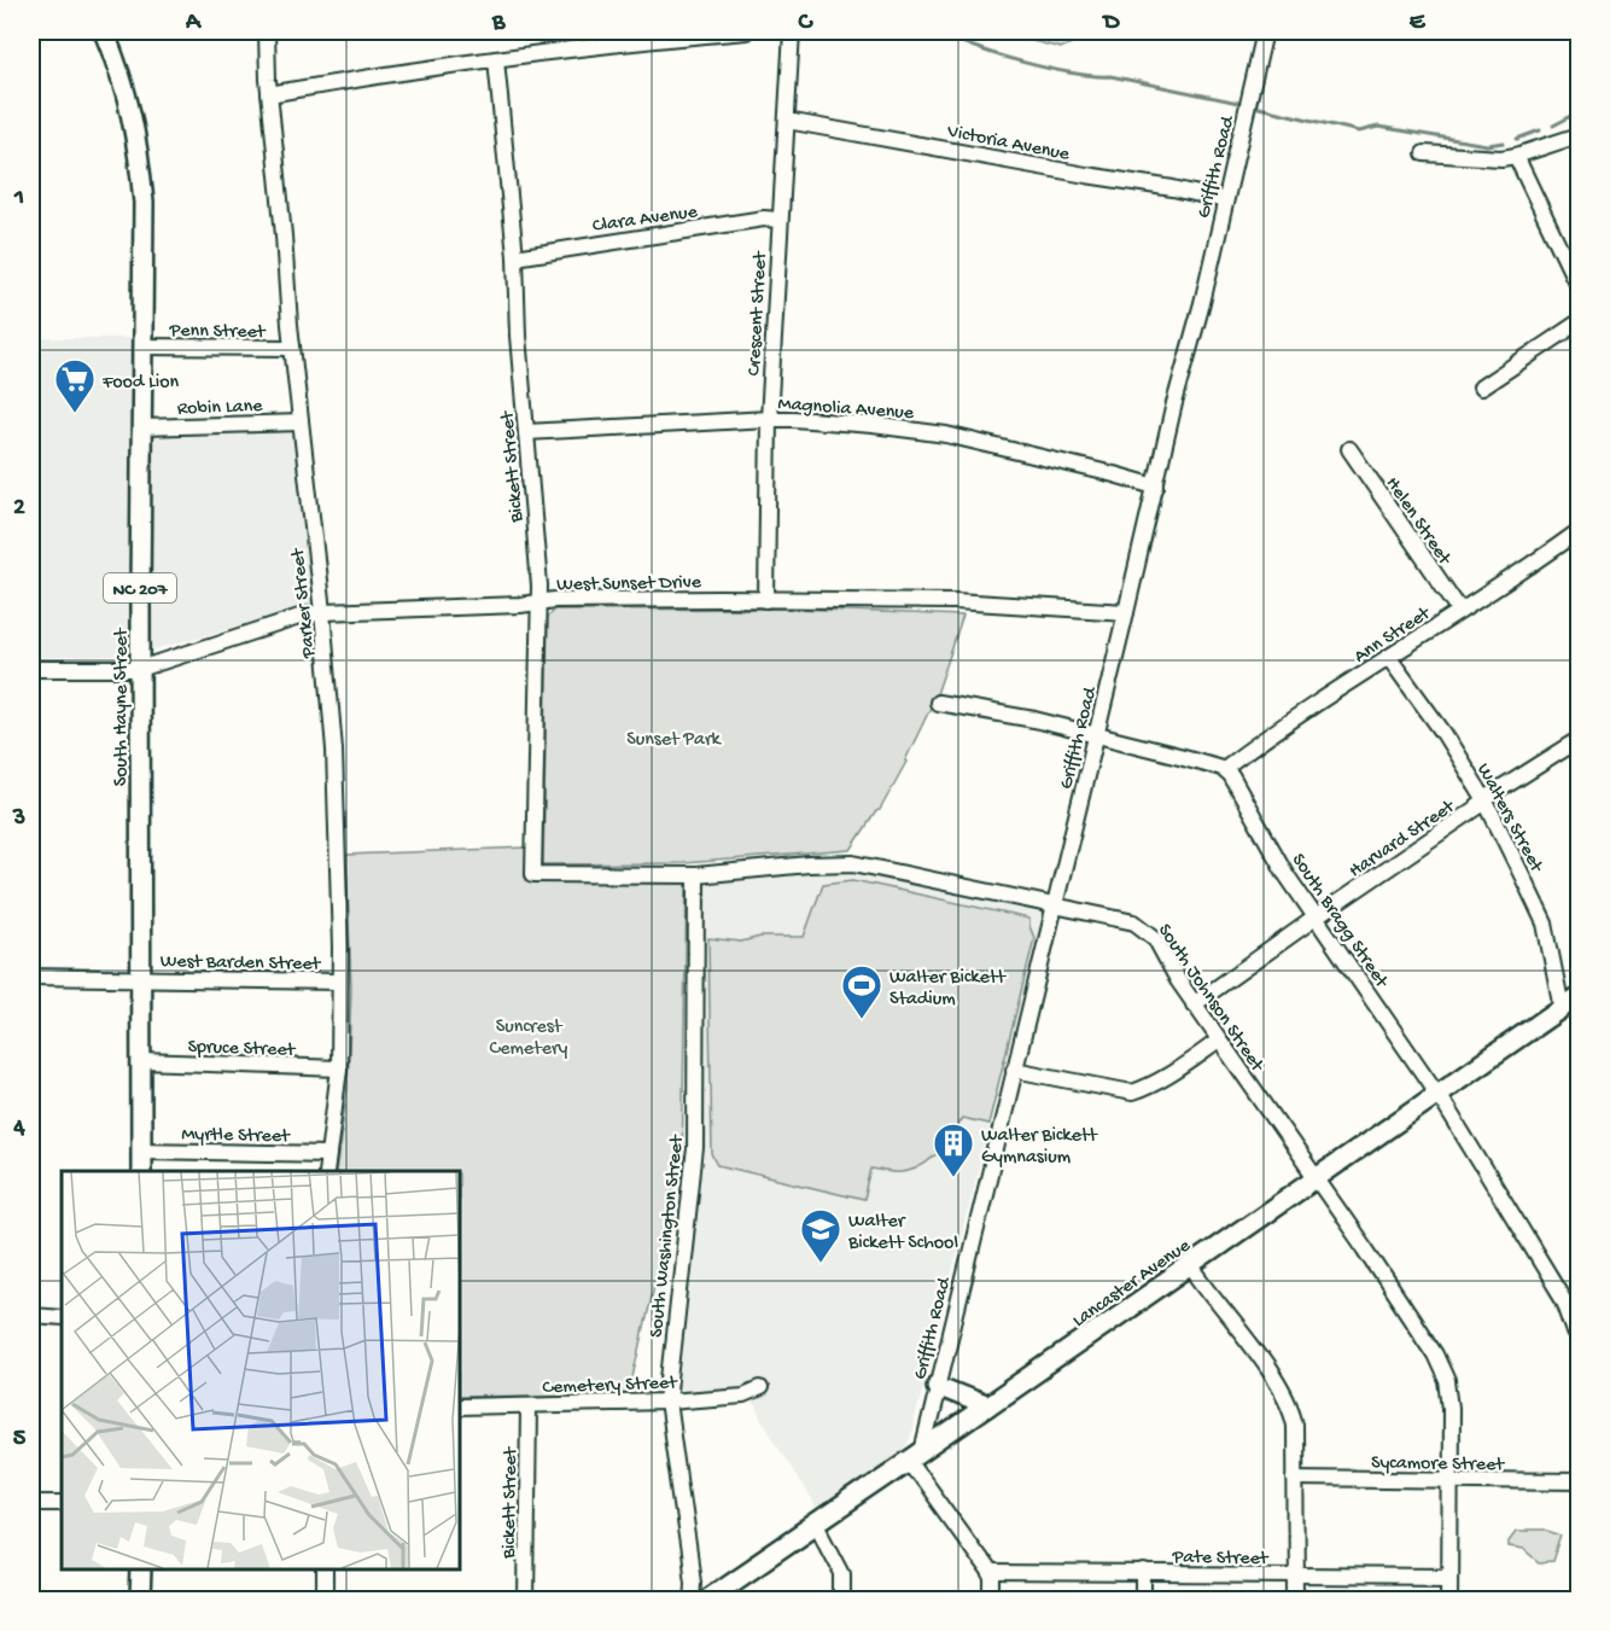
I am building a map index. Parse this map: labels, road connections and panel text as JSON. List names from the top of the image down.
{
  "streets": {
    "main road": ["NC 207", "South Hayne Street", "Lancaster Avenue"],
    "street": [
      "Victoria Avenue",
      "Griffith Road",
      "Clara Avenue",
      "Crescent Street",
      "Penn Street",
      "Robin Lane",
      "Magnolia Avenue",
      "Bickett Street",
      "Helen Street",
      "West Sunset Drive",
      "Parker Street",
      "Ann Street",
      "Walters Street",
      "Harvard Street",
      "South Bragg Street",
      "West Barden Street",
      "South Johnson Street",
      "Spruce Street",
      "Myrtle Street",
      "South Washington Street",
      "Cemetery Street",
      "Sycamore Street",
      "Pate Street"
    ]
  },
  "crossings": [
    ["Victoria Avenue", "Griffith Road"],
    ["Victoria Avenue", "Crescent Street"],
    ["Griffith Road", "Magnolia Avenue"],
    ["Griffith Road", "West Sunset Drive"],
    ["Griffith Road", "South Johnson Street"],
    ["Griffith Road", "Lancaster Avenue"],
    ["Clara Avenue", "Crescent Street"],
    ["Clara Avenue", "Bickett Street"],
    ["Crescent Street", "Magnolia Avenue"],
    ["Crescent Street", "West Sunset Drive"],
    ["Penn Street", "Parker Street"],
    ["Penn Street", "South Hayne Street"],
    ["Robin Lane", "Parker Street"],
    ["Robin Lane", "South Hayne Street"],
    ["Magnolia Avenue", "Bickett Street"],
    ["Bickett Street", "West Sunset Drive"],
    ["Bickett Street", "South Johnson Street"],
    ["Bickett Street", "Cemetery Street"],
    ["Helen Street", "Ann Street"],
    ["West Sunset Drive", "Parker Street"],
    ["West Sunset Drive", "South Hayne Street"],
    ["Parker Street", "West Barden Street"],
    ["Parker Street", "Spruce Street"],
    ["Parker Street", "Myrtle Street"],
    ["Ann Street", "Walters Street"],
    ["Ann Street", "South Bragg Street"],
    ["South Hayne Street", "West Barden Street"],
    ["South Hayne Street", "Spruce Street"],
    ["South Hayne Street", "Myrtle Street"],
    ["Walters Street", "Harvard Street"],
    ["Walters Street", "Lancaster Avenue"],
    ["Harvard Street", "South Bragg Street"],
    ["Harvard Street", "South Johnson Street"],
    ["South Bragg Street", "Lancaster Avenue"],
    ["South Johnson Street", "South Washington Street"],
    ["South Johnson Street", "Lancaster Avenue"],
    ["South Johnson Street", "Sycamore Street"],
    ["South Johnson Street", "Pate Street"],
    ["South Washington Street", "Cemetery Street"]
  ],
  "parks": ["Sunset Park", "Suncrest Cemetery"],
  "places": {
    "supermarket": ["Food Lion"],
    "sports": ["Walter Bickett Stadium"],
    "building": ["Walter Bickett Gymnasium"],
    "school or university": ["Walter Bickett School"]
  },
  "grid": {
    "columns": [
      "A",
      "B",
      "C",
      "D",
      "E"
    ],
    "rows": [
      "1",
      "2",
      "3",
      "4",
      "5"
    ]
  }
}
